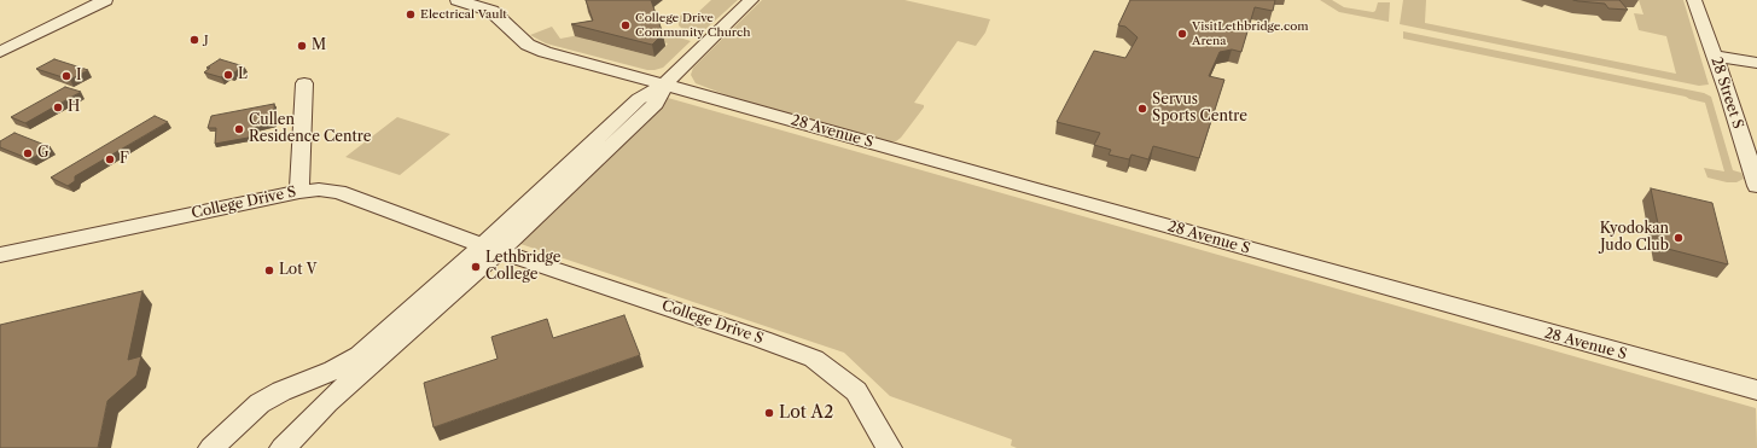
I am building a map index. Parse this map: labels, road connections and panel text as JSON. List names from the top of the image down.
{
  "streets": {
    "street": ["28 Street S", "28 Avenue S", "College Drive S"]
  },
  "places": [
    "Electrical Vault",
    "College Drive Community Church",
    "VisitLethbridge.com Arena",
    "J",
    "M",
    "L",
    "I",
    "H",
    "Servus Sports Centre",
    "Cullen Residence Centre",
    "G",
    "F",
    "Kyodokan Judo Club",
    "Lethbridge College",
    "Lot V",
    "Lot A2"
  ]
}
